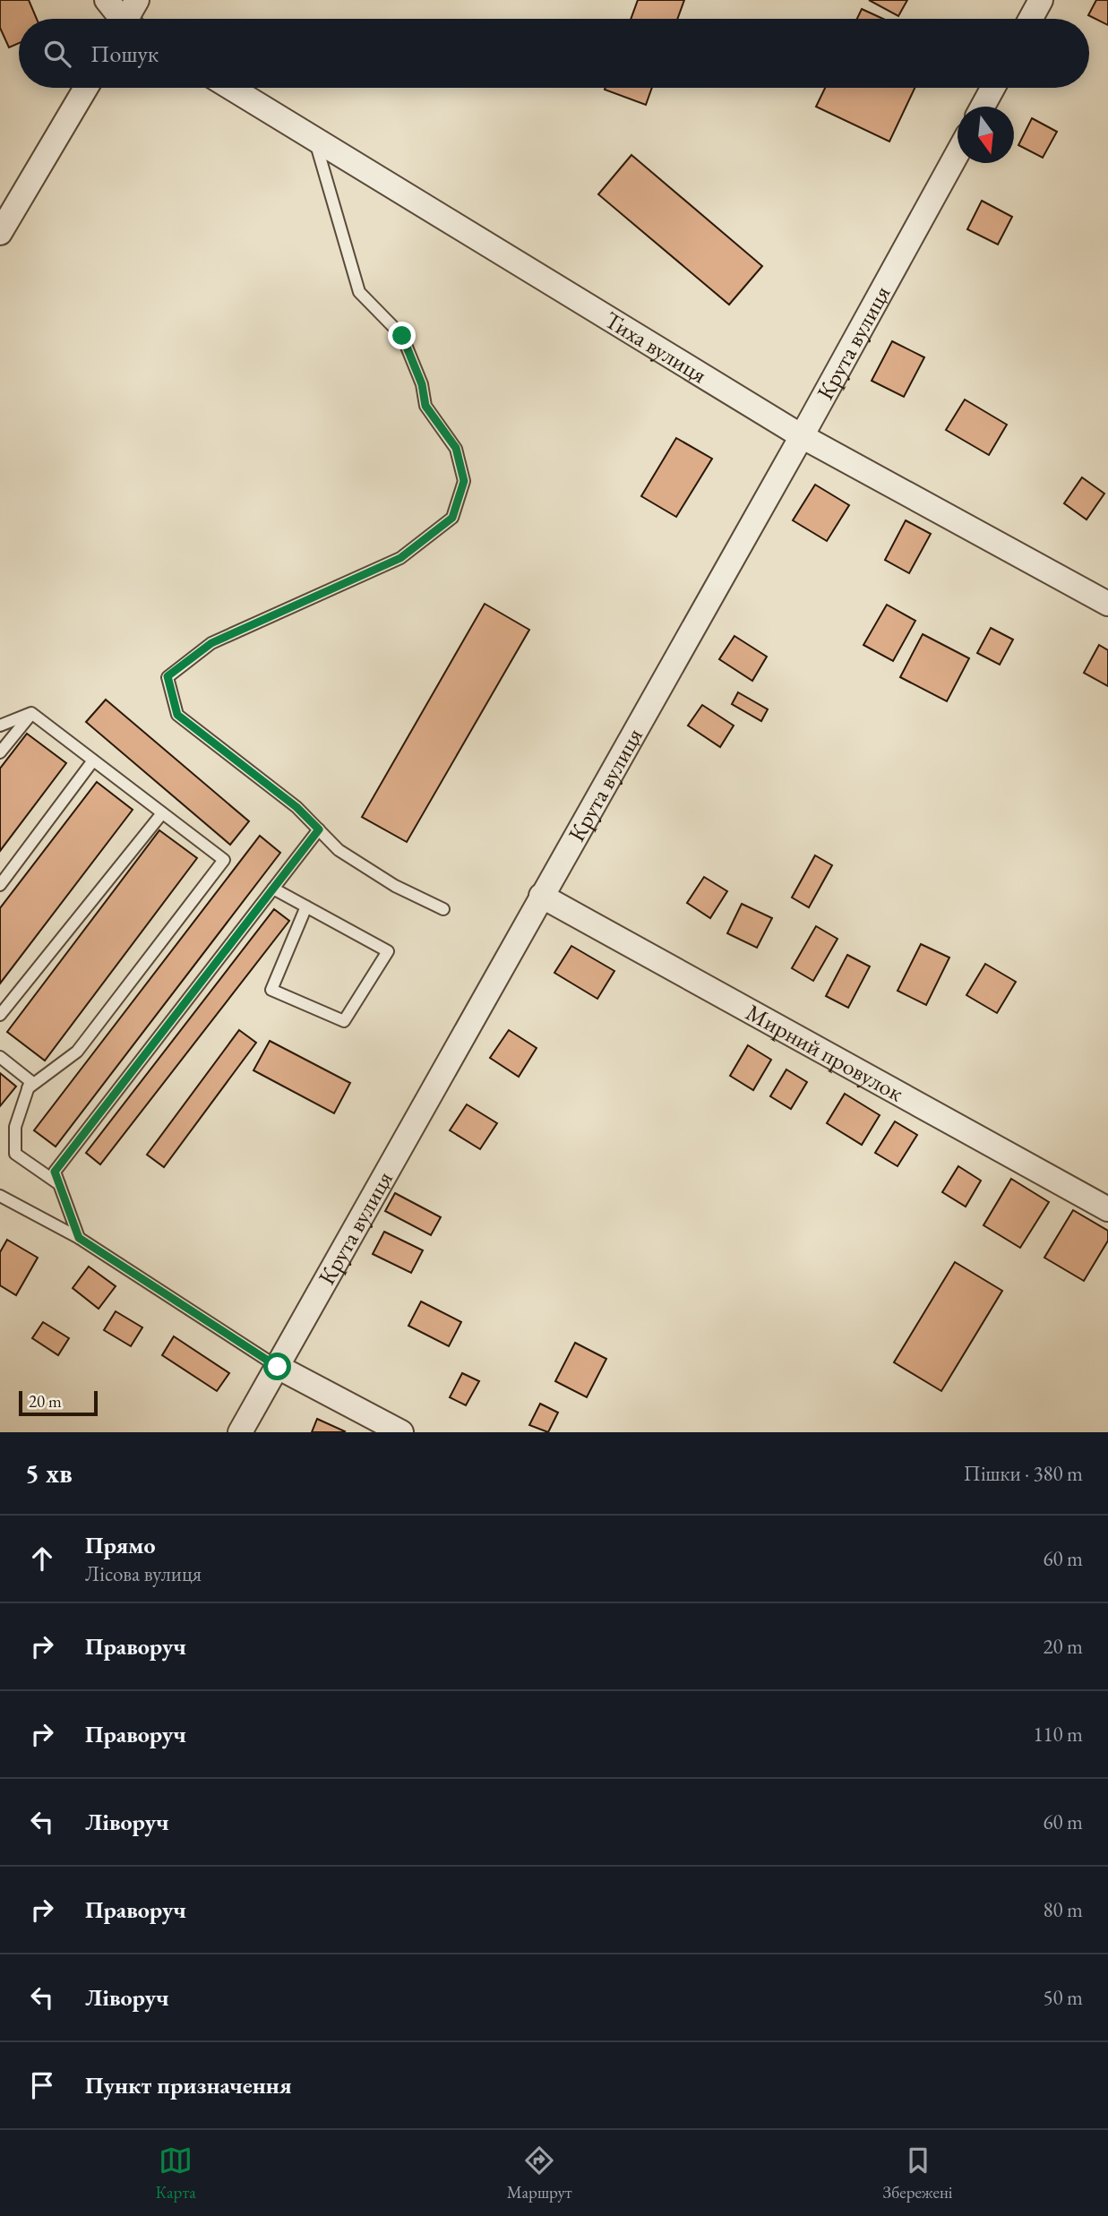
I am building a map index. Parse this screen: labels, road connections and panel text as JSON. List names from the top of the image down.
{
  "streets": {
    "street": ["Крута вулиця", "Тиха вулиця", "Мирний провулок"]
  },
  "crossings": [
    ["Крута вулиця", "Тиха вулиця"],
    ["Крута вулиця", "Мирний провулок"]
  ],
  "scale_bar": "20 m",
  "north": "bottom",
  "page": {
    "search": "Пошук",
    "scale": "20 m",
    "heading": ["5 хв", "Пішки · 380 m"],
    "list": [
      ["Прямо", "Лісова вулиця", "60 m"],
      ["Праворуч", "20 m"],
      ["Праворуч", "110 m"],
      ["Ліворуч", "60 m"],
      ["Праворуч", "80 m"],
      ["Ліворуч", "50 m"],
      "Пункт призначення"
    ],
    "nav": ["Карта", "Маршрут", "Збережені"]
  }
}
